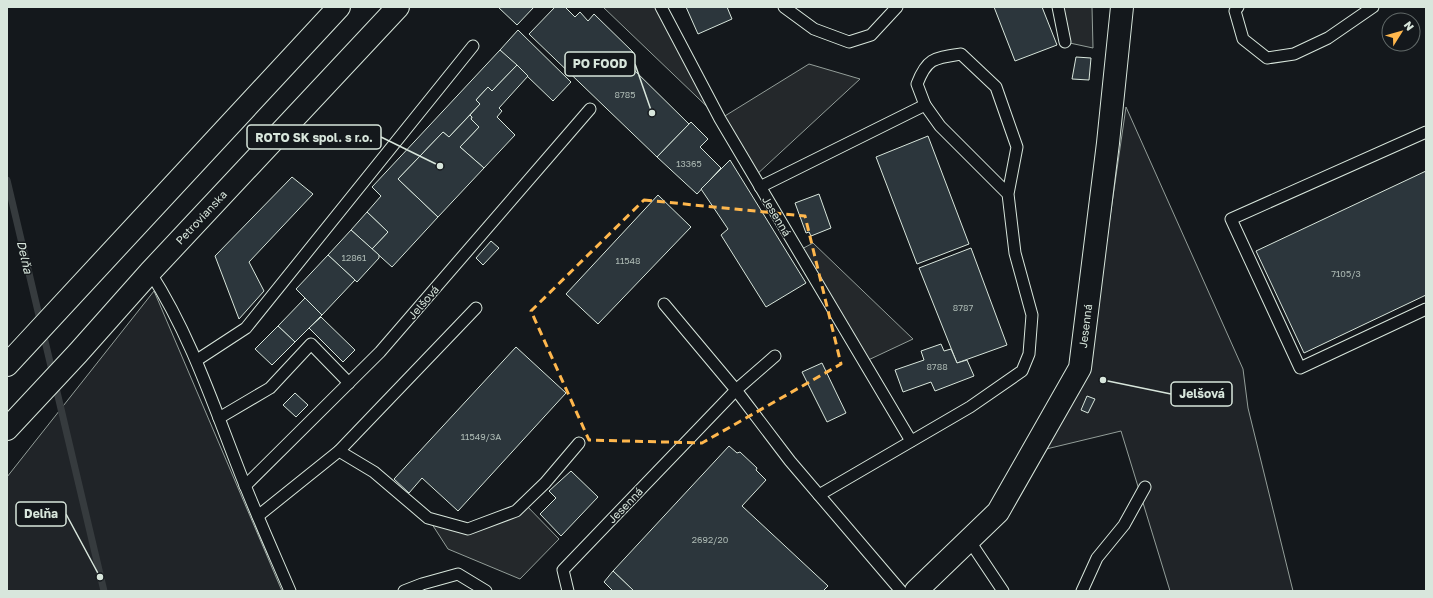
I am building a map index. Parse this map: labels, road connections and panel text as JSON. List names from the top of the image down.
{
  "streets": {
    "main road": ["Jesenná", "Petrovianska"],
    "lane": ["Jelšová"]
  },
  "water": ["Delňa"],
  "places": [
    "PO FOOD",
    "ROTO SK spol. s r.o.",
    "Jelšová",
    "Delňa"
  ],
  "house_numbers": [
    "8785",
    "13365",
    "12861",
    "11548",
    "7105/3",
    "8787",
    "8788",
    "11549/3A",
    "2692/20"
  ],
  "north": "top right"
}
